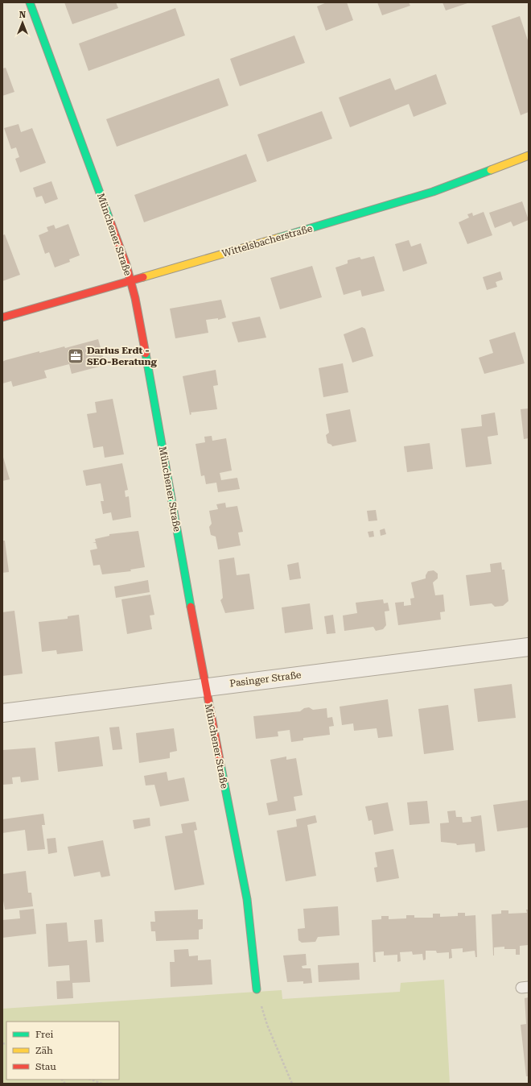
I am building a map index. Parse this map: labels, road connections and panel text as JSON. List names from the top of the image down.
{
  "streets": {
    "street": ["Münchener Straße", "Wittelsbacherstraße", "Pasinger Straße"]
  },
  "crossings": [
    ["Münchener Straße", "Wittelsbacherstraße"],
    ["Münchener Straße", "Pasinger Straße"]
  ],
  "places": {
    "office": ["Darius Erdt - SEO-Beratung"]
  },
  "legend": ["Frei", "Zäh", "Stau"],
  "north": "top"
}
